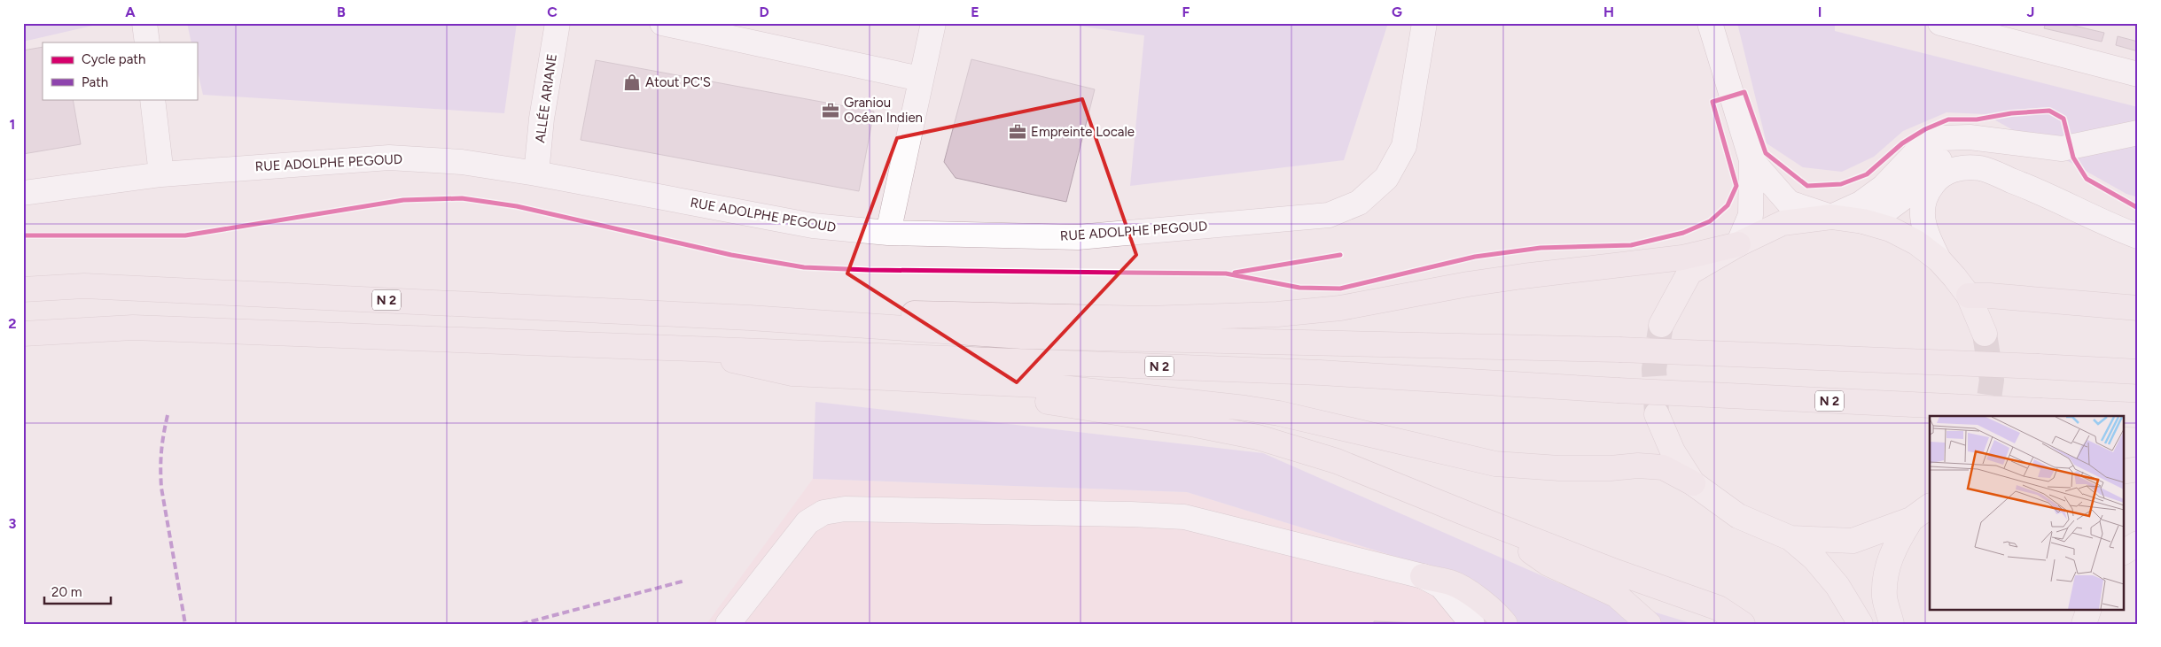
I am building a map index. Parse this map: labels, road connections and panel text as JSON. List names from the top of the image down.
{
  "streets": {
    "highway": ["N 2"],
    "street": ["ALLÉE ARIANE", "RUE ADOLPHE PEGOUD"]
  },
  "crossings": [
    ["ALLÉE ARIANE", "RUE ADOLPHE PEGOUD"]
  ],
  "places": {
    "shop": ["Atout PC'S"],
    "office": ["Graniou Océan Indien", "Empreinte Locale"]
  },
  "legend": ["Cycle path", "Path"],
  "scale_bar": "20 m",
  "grid": {
    "columns": [
      "A",
      "B",
      "C",
      "D",
      "E",
      "F",
      "G",
      "H",
      "I",
      "J"
    ],
    "rows": ["1", "2", "3"]
  }
}
